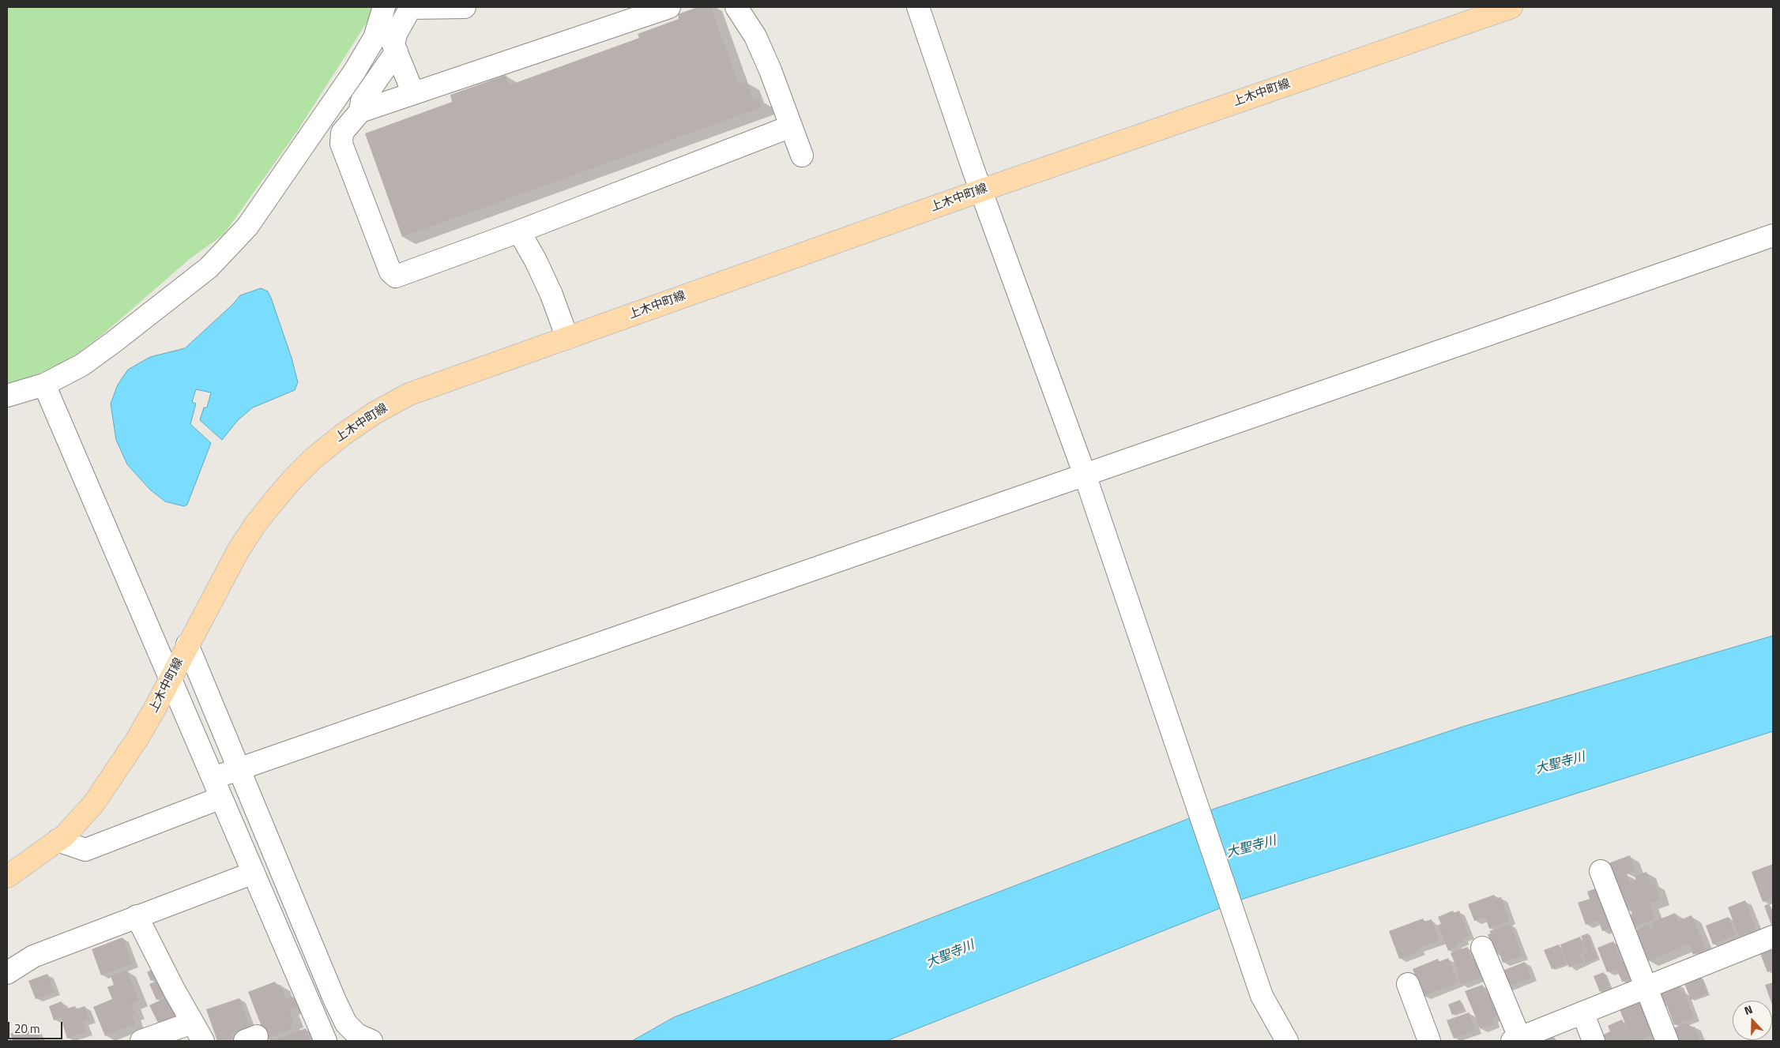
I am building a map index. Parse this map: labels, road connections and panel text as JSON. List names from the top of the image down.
{
  "streets": {
    "main road": ["上木中町線"]
  },
  "water": ["大聖寺川"],
  "scale_bar": "20 m",
  "north": "top"
}
